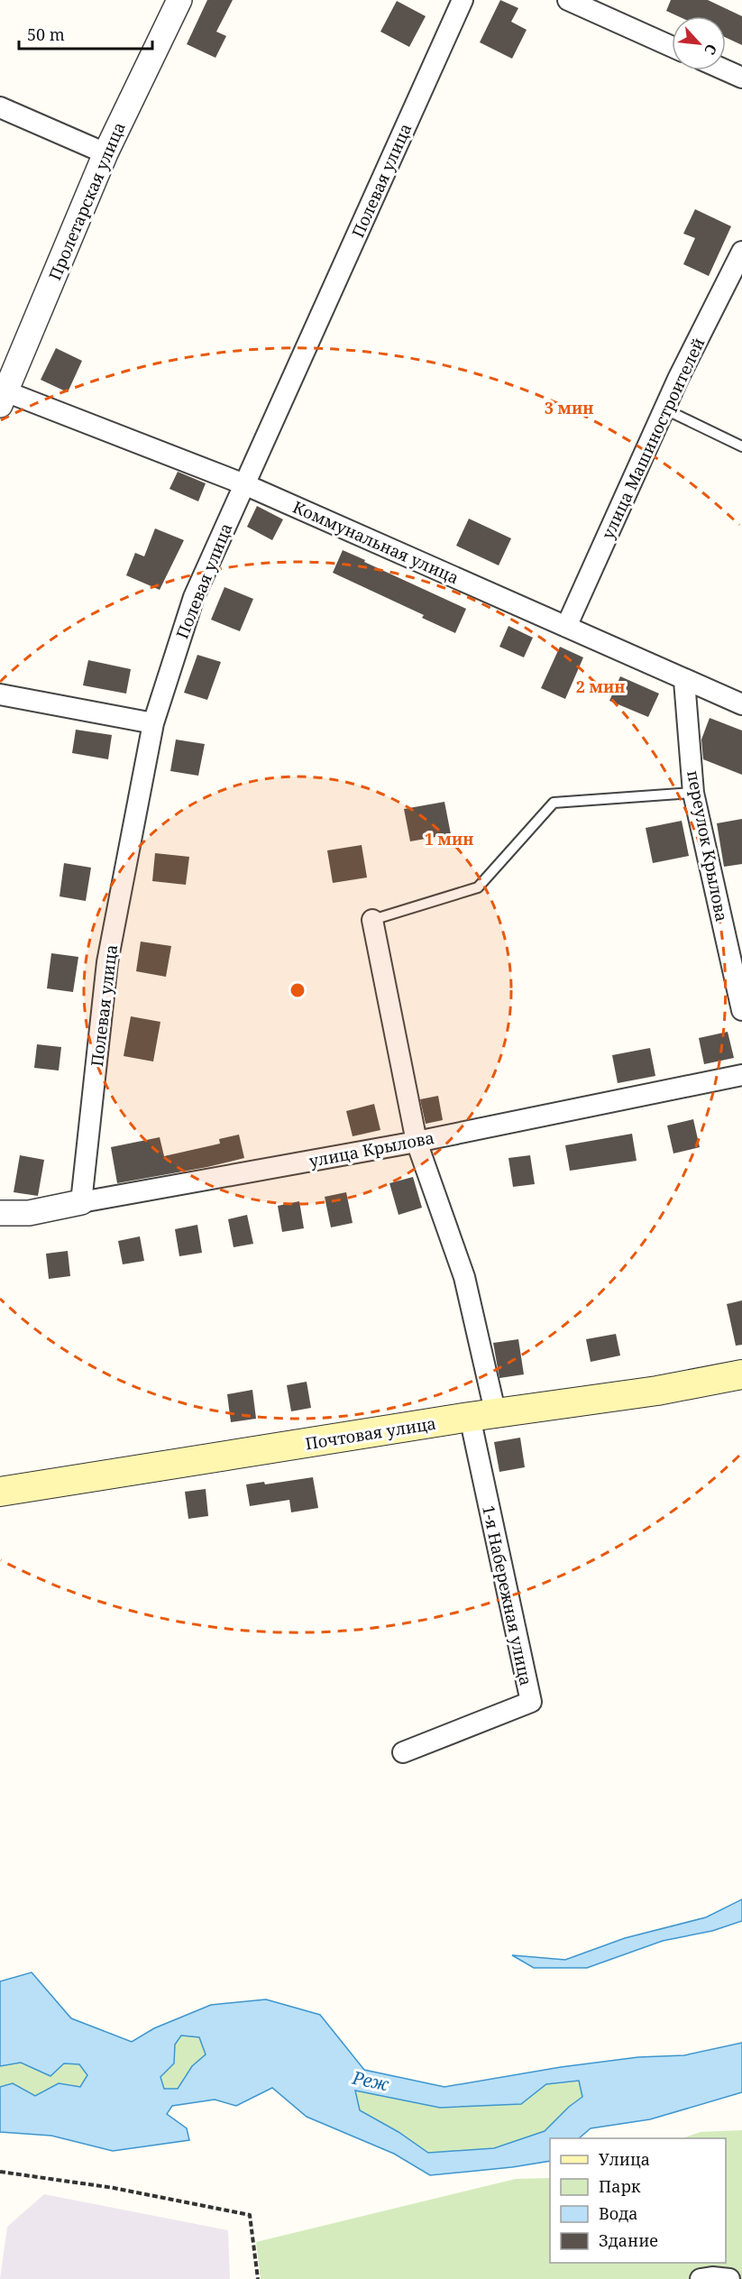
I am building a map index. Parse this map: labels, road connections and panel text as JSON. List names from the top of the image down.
{
  "streets": {
    "main road": ["Почтовая улица"],
    "street": [
      "Полевая улица",
      "Пролетарская улица",
      "улица Машиностроителей",
      "Коммунальная улица",
      "переулок Крылова",
      "улица Крылова",
      "1-я Набережная улица"
    ]
  },
  "crossings": [
    ["Полевая улица", "Коммунальная улица"],
    ["Полевая улица", "улица Крылова"],
    ["Пролетарская улица", "Коммунальная улица"],
    ["улица Машиностроителей", "Коммунальная улица"],
    ["Коммунальная улица", "переулок Крылова"],
    ["Почтовая улица", "1-я Набережная улица"]
  ],
  "water": ["Реж"],
  "legend": [
    "Улица",
    "Парк",
    "Вода",
    "Здание"
  ],
  "scale_bar": "50 m",
  "north": "bottom right",
  "rings": ["3 мин", "2 мин", "1 мин"]
}
